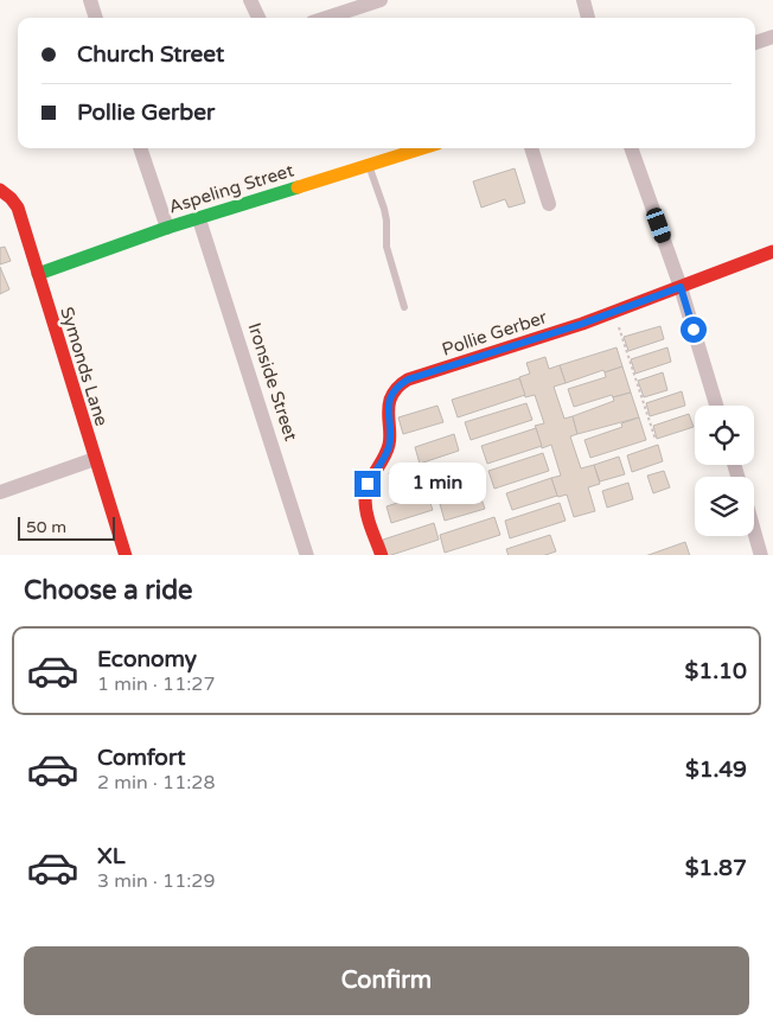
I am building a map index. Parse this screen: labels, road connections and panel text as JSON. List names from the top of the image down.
{
  "streets": {
    "street": [
      "Aspeling Street",
      "Pollie Gerber",
      "Symonds Lane",
      "Ironside Street"
    ]
  },
  "crossings": [
    ["Aspeling Street", "Symonds Lane"],
    ["Aspeling Street", "Ironside Street"]
  ],
  "scale_bar": "50 m",
  "page": {
    "banner": ["Church Street", "Pollie Gerber"],
    "bubble": "1 min",
    "scale": "50 m",
    "heading": "Choose a ride",
    "list": [
      {
        "name": "Economy",
        "note": "1 min · 11:27",
        "value": "$1.10"
      },
      {
        "name": "Comfort",
        "note": "2 min · 11:28",
        "value": "$1.49"
      },
      {
        "name": "XL",
        "note": "3 min · 11:29",
        "value": "$1.87"
      }
    ],
    "buttons": "Confirm"
  }
}
